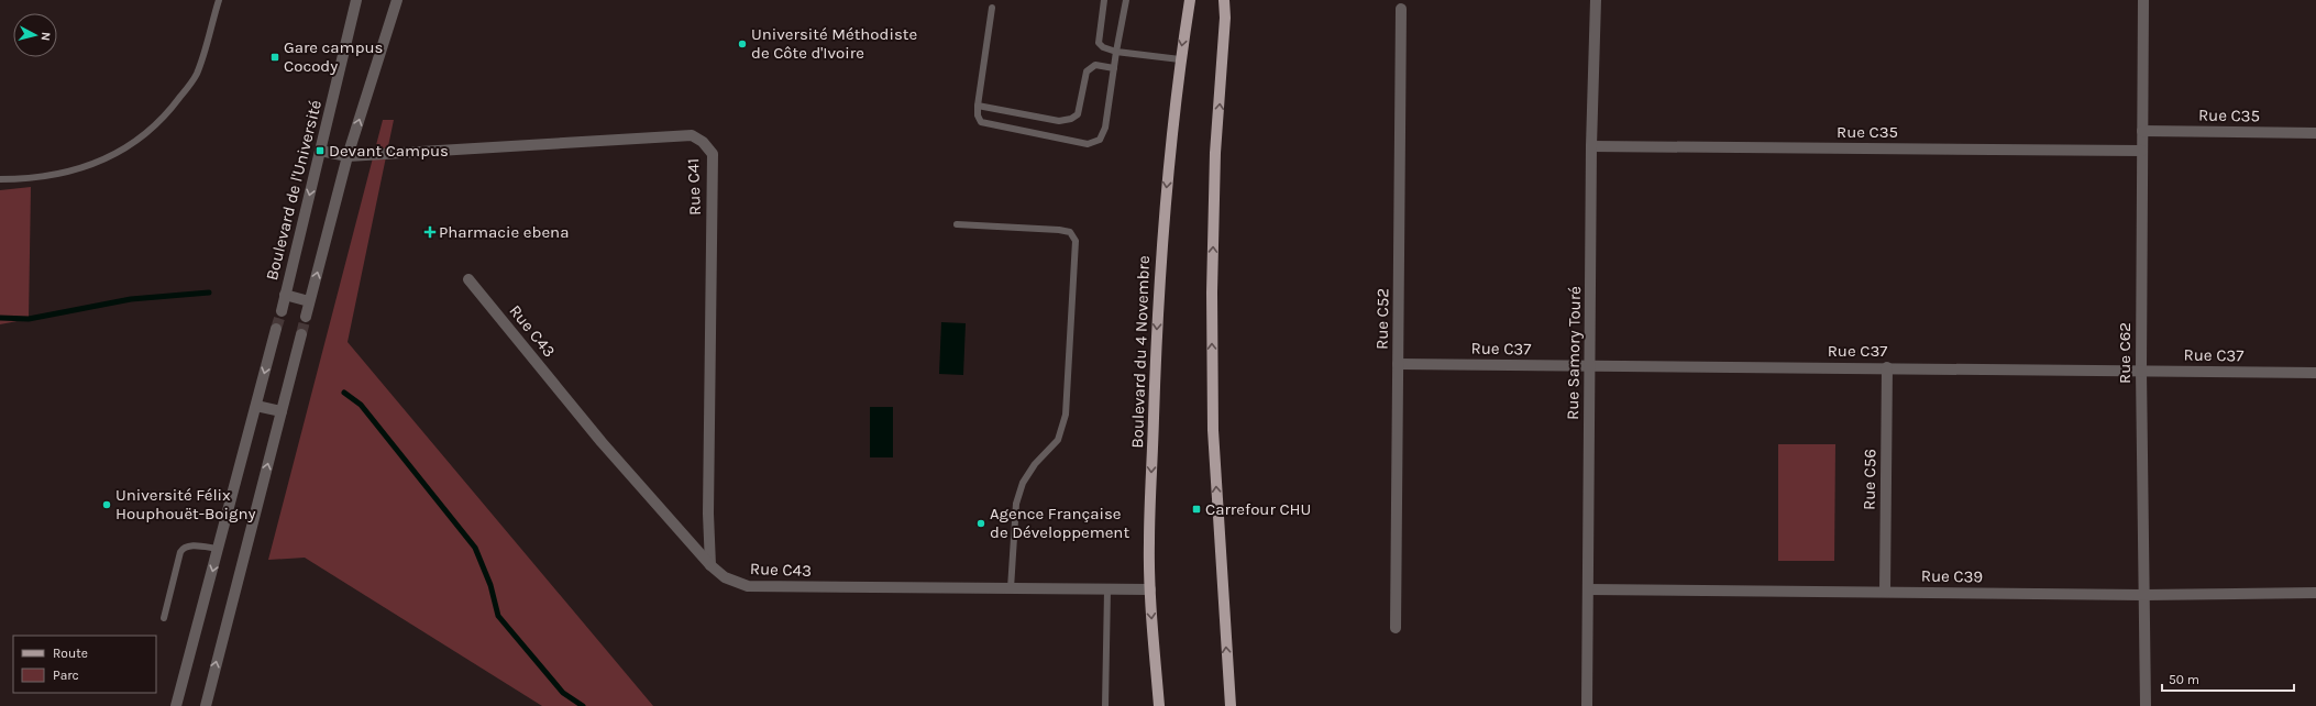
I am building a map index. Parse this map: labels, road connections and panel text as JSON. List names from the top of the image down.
{
  "streets": {
    "main road": ["Boulevard du 4 Novembre"],
    "street": [
      "Rue C35",
      "Rue C41",
      "Boulevard de l'Université",
      "Rue C52",
      "Rue C43",
      "Rue C37",
      "Rue Samory Touré",
      "Rue C62",
      "Rue C56",
      "Rue C39"
    ]
  },
  "crossings": [
    ["Rue C35", "Rue Samory Touré"],
    ["Rue C35", "Rue C62"],
    ["Rue C41", "Boulevard de l'Université"],
    ["Rue C41", "Rue C43"],
    ["Rue C52", "Rue C37"],
    ["Rue C43", "Boulevard du 4 Novembre"],
    ["Rue C37", "Rue Samory Touré"],
    ["Rue C37", "Rue C62"],
    ["Rue C37", "Rue C56"],
    ["Rue Samory Touré", "Rue C39"],
    ["Rue C62", "Rue C39"],
    ["Rue C56", "Rue C39"]
  ],
  "places": {
    "other": ["Université Méthodiste de Côte d'Ivoire", "Université Félix Houphouët-Boigny", "Agence Française de Développement"],
    "transit": ["Gare campus Cocody", "Devant Campus", "Carrefour CHU"],
    "health": ["Pharmacie ebena"]
  },
  "legend": ["Route", "Parc"],
  "scale_bar": "50 m",
  "north": "right"
}
